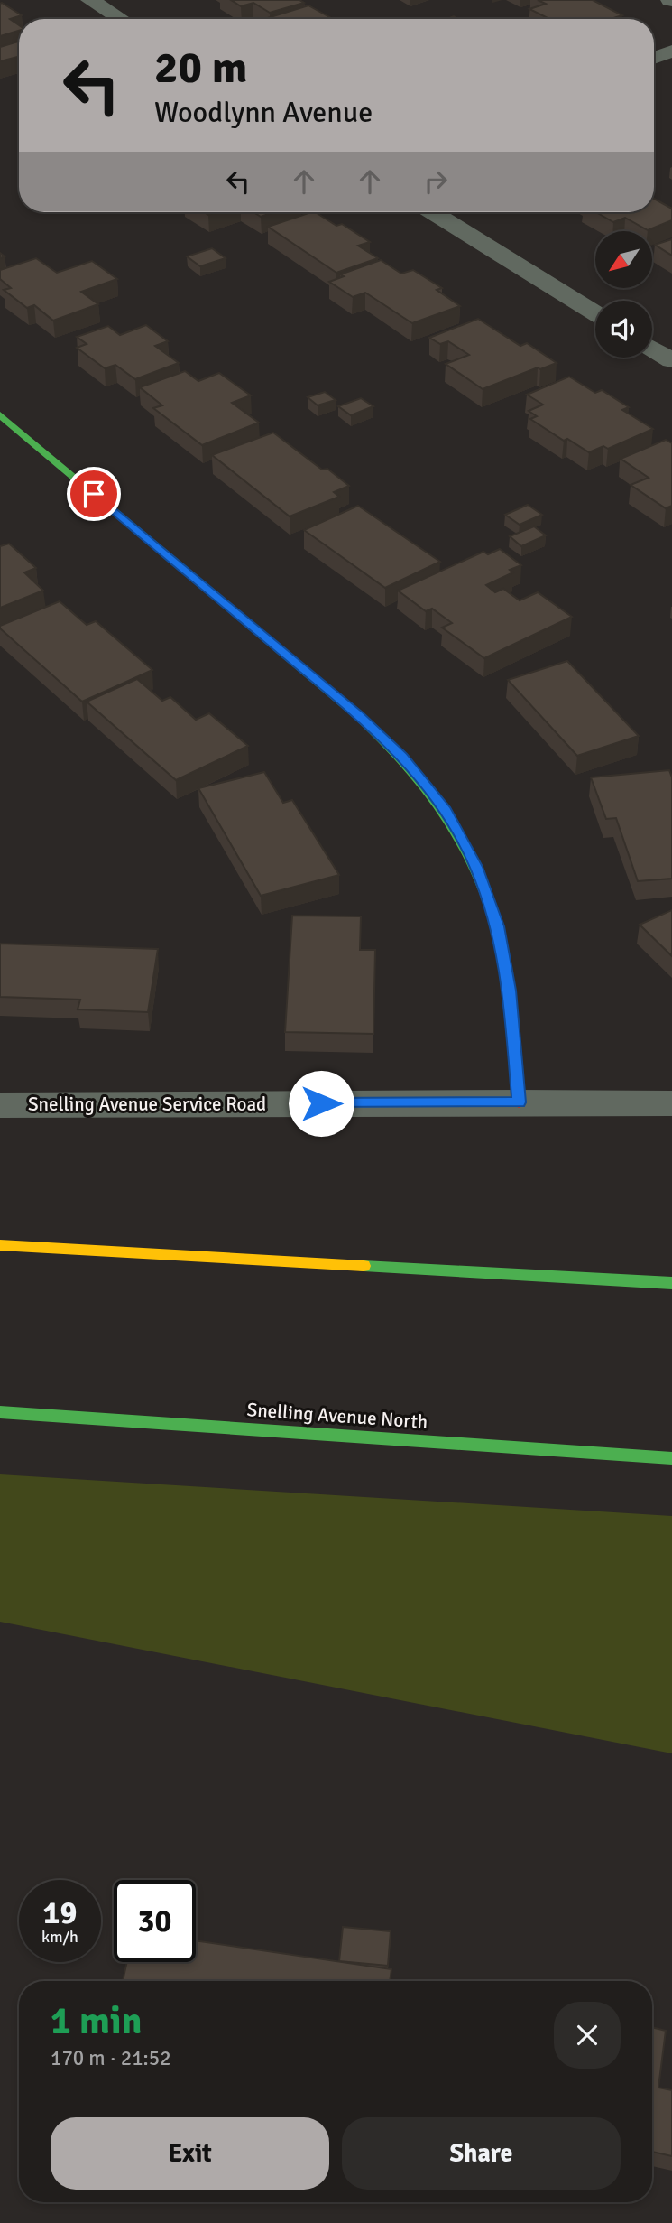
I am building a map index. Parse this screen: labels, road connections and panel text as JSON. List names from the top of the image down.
{
  "streets": {
    "main road": ["Snelling Avenue North"],
    "street": ["Snelling Avenue Service Road"]
  },
  "north": "bottom left",
  "page": {
    "turn": ["20 m", "Woodlynn Avenue"],
    "speed": "19 km/h",
    "limit": "30",
    "heading": ["1 min", "170 m · 21:52"],
    "buttons": ["Exit", "Share"]
  }
}
